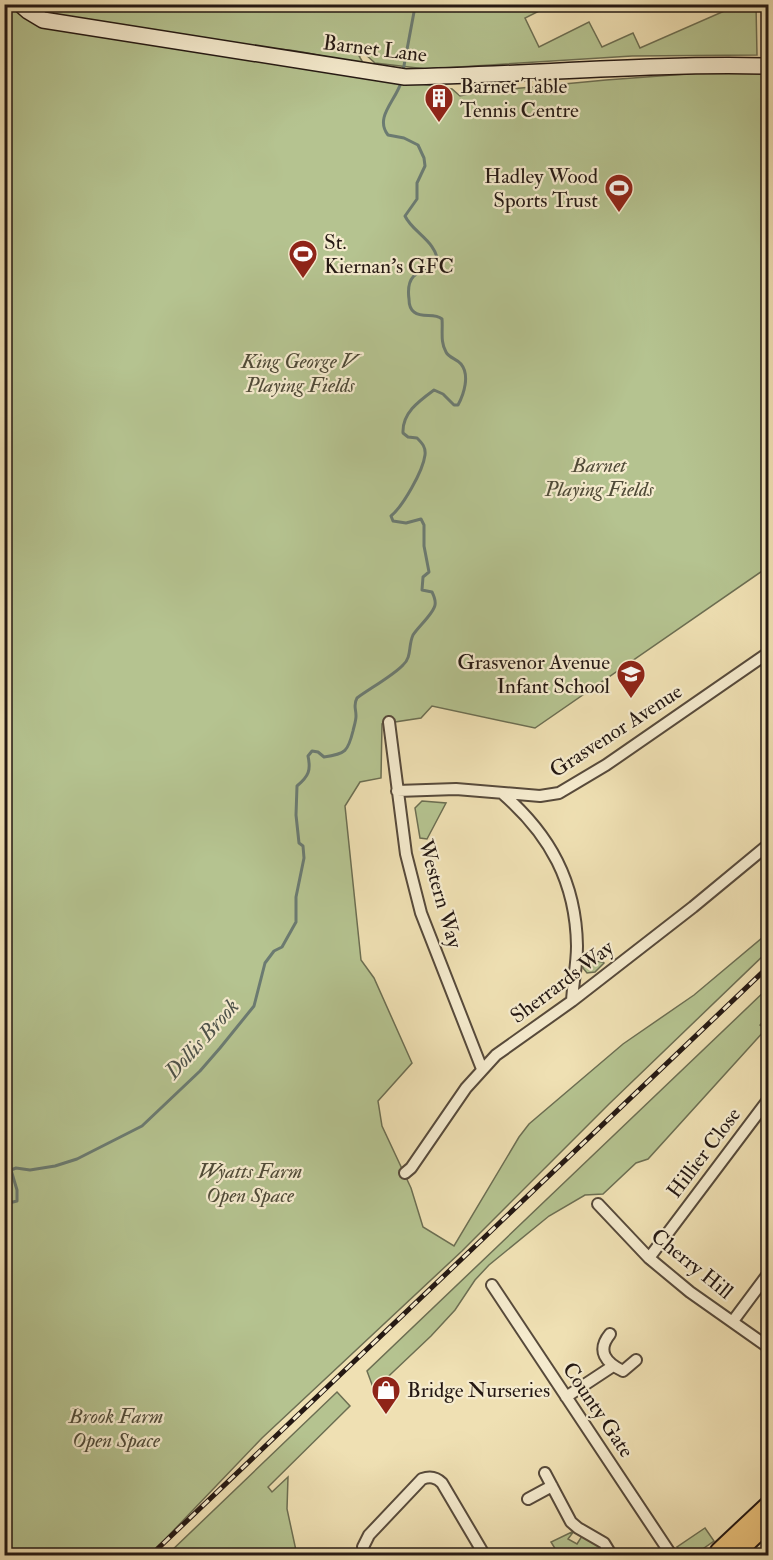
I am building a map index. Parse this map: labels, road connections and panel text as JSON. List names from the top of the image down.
{
  "streets": {
    "street": [
      "Barnet Lane",
      "Grasvenor Avenue",
      "Western Way",
      "Sherrards Way",
      "Hillier Close",
      "Cherry Hill",
      "County Gate"
    ]
  },
  "crossings": [
    ["Grasvenor Avenue", "Western Way"],
    ["Western Way", "Sherrards Way"],
    ["Hillier Close", "Cherry Hill"]
  ],
  "water": ["Dollis Brook"],
  "parks": [
    "King George V Playing Fields",
    "Barnet Playing Fields",
    "Wyatts Farm Open Space",
    "Brook Farm Open Space"
  ],
  "places": {
    "building": ["Barnet Table Tennis Centre"],
    "sports": ["Hadley Wood Sports Trust", "St. Kiernan's GFC"],
    "school or university": ["Grasvenor Avenue Infant School"],
    "shop": ["Bridge Nurseries"]
  }
}
